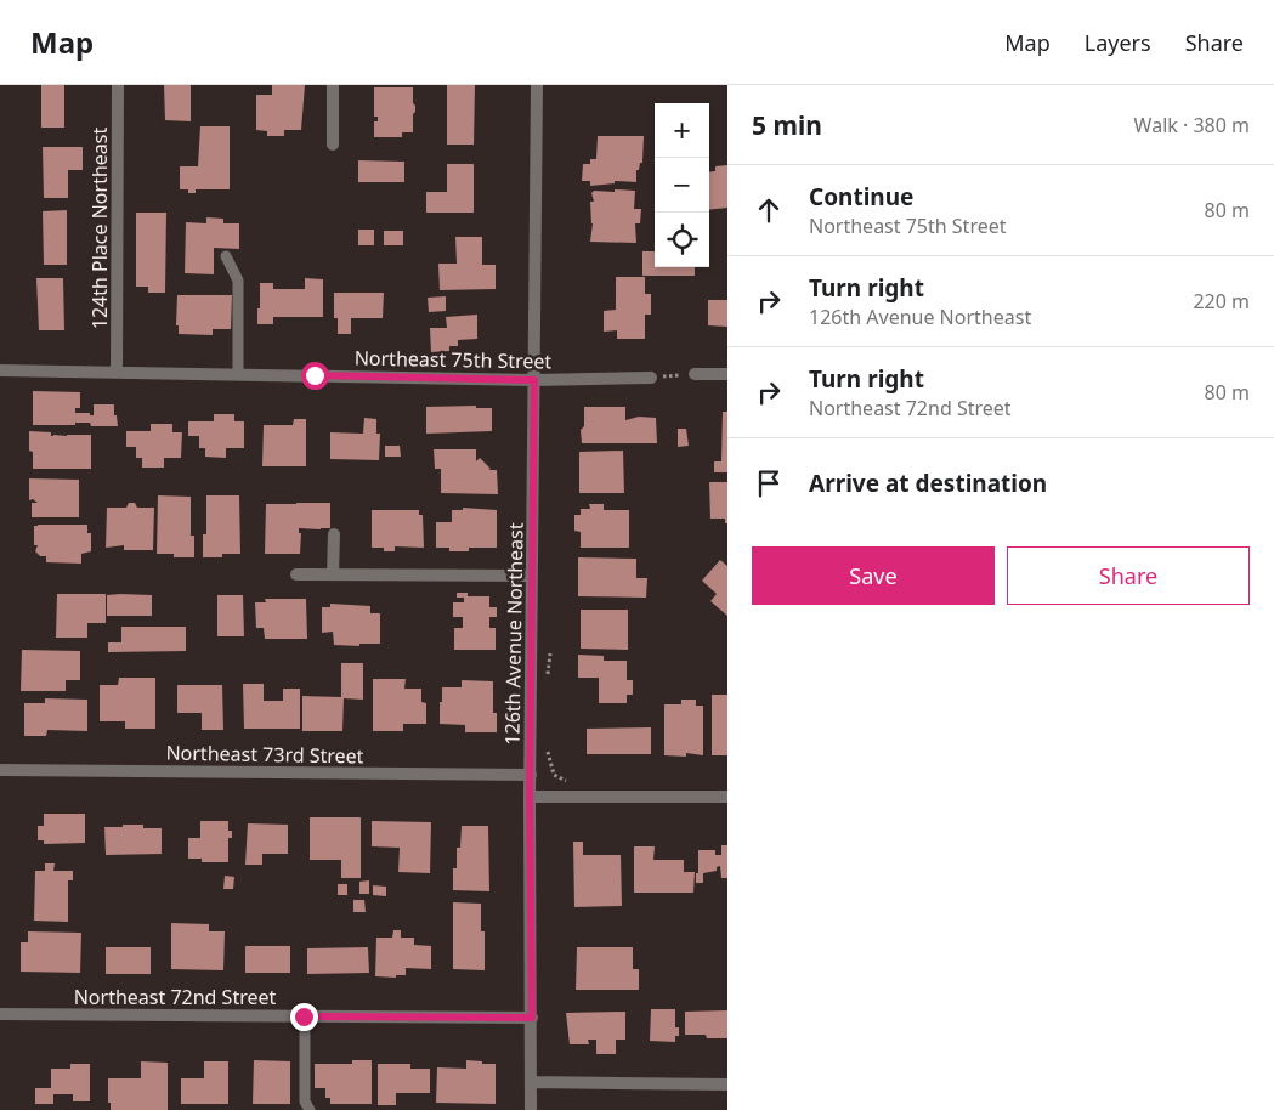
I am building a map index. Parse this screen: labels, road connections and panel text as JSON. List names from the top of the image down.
{
  "streets": {
    "street": [
      "124th Place Northeast",
      "Northeast 75th Street",
      "126th Avenue Northeast",
      "Northeast 73rd Street",
      "Northeast 72nd Street"
    ]
  },
  "crossings": [
    ["124th Place Northeast", "Northeast 75th Street"],
    ["Northeast 75th Street", "126th Avenue Northeast"],
    ["126th Avenue Northeast", "Northeast 73rd Street"],
    ["126th Avenue Northeast", "Northeast 72nd Street"]
  ],
  "page": {
    "header": "Map",
    "nav": ["Map", "Layers", "Share"],
    "heading": ["5 min", "Walk · 380 m"],
    "map_buttons": ["+", "−"],
    "list": [
      ["Continue", "Northeast 75th Street", "80 m"],
      ["Turn right", "126th Avenue Northeast", "220 m"],
      ["Turn right", "Northeast 72nd Street", "80 m"],
      "Arrive at destination"
    ],
    "buttons": ["Save", "Share"]
  }
}
